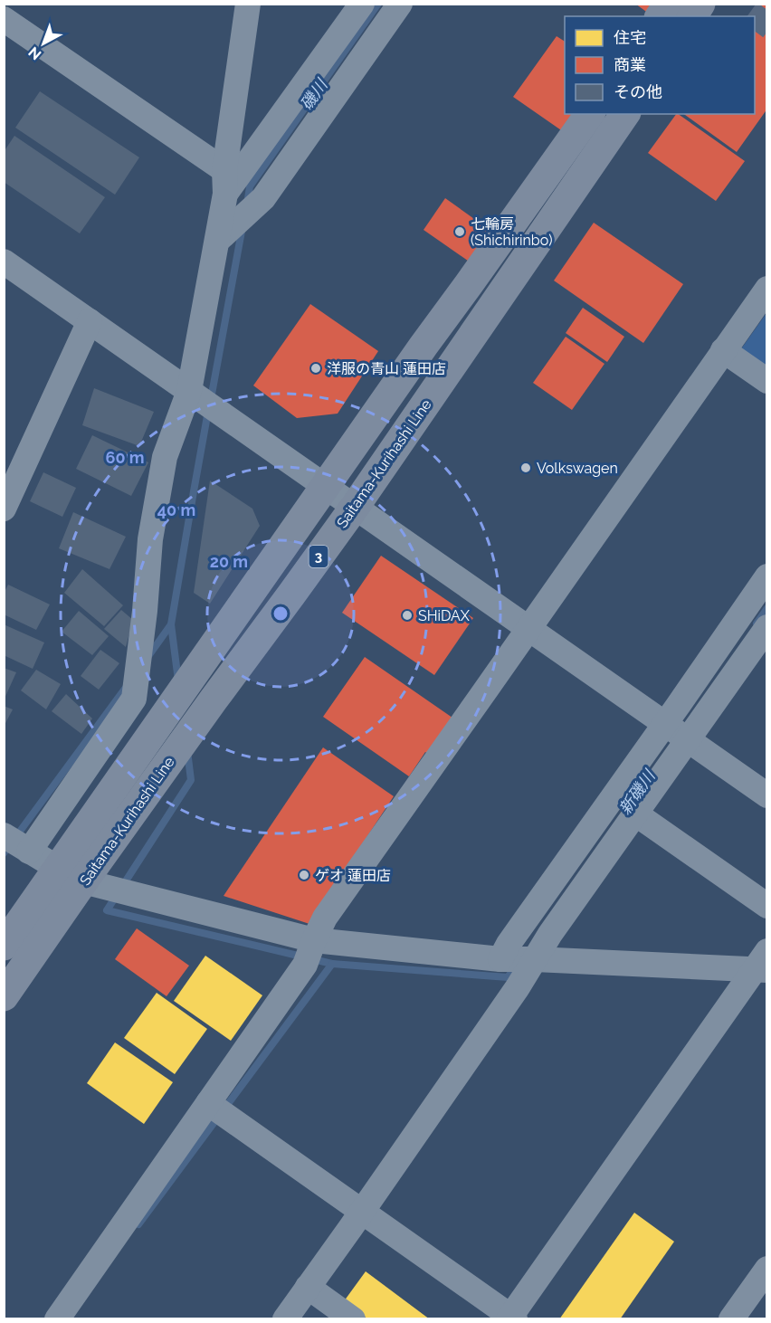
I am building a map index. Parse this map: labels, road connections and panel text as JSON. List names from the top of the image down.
{
  "streets": {
    "main road": ["Saitama-Kurihashi Line", "3"]
  },
  "water": ["磯川", "新磯川"],
  "places": [
    "七輪房 (Shichirinbo)",
    "洋服の青山 蓮田店",
    "Volkswagen",
    "SHiDAX",
    "ゲオ 蓮田店"
  ],
  "legend": ["住宅", "商業", "その他"],
  "north": "bottom left",
  "rings": ["60 m", "40 m", "20 m"]
}
